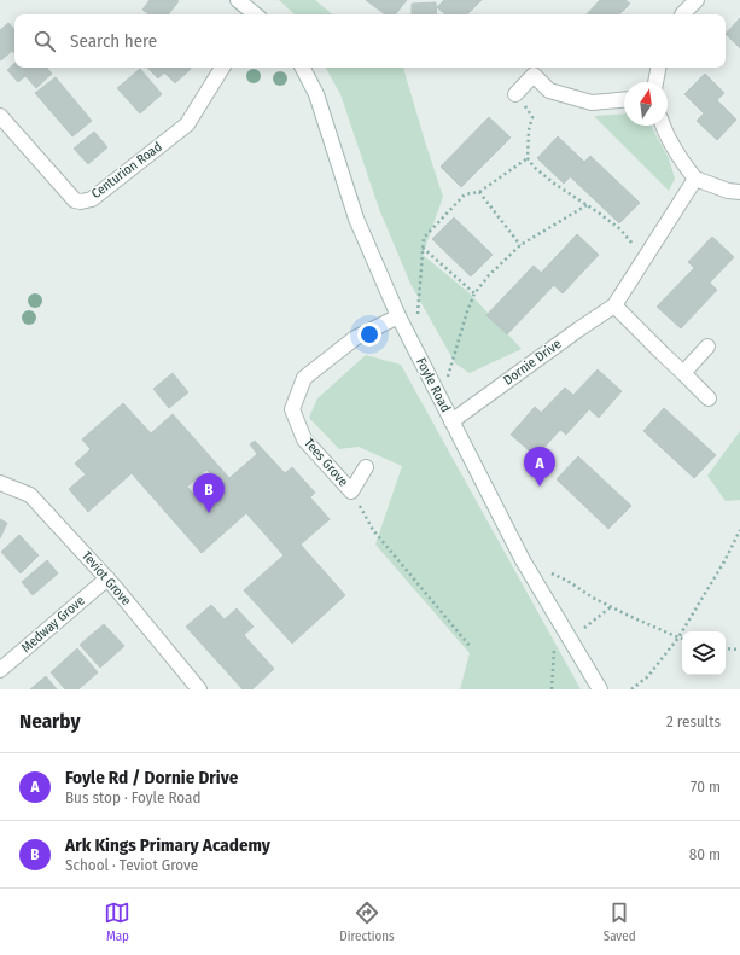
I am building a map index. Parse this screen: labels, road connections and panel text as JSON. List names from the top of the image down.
{
  "streets": {
    "street": [
      "Centurion Road",
      "Dornie Drive",
      "Foyle Road",
      "Tees Grove",
      "Teviot Grove",
      "Medway Grove"
    ]
  },
  "crossings": [
    ["Dornie Drive", "Foyle Road"],
    ["Foyle Road", "Tees Grove"],
    ["Teviot Grove", "Medway Grove"]
  ],
  "north": "top",
  "page": {
    "search": "Search here",
    "pins": ["A", "B"],
    "heading": ["Nearby", "2 results"],
    "list": [
      {
        "mark": "A",
        "name": "Foyle Rd / Dornie Drive",
        "note": "Bus stop · Foyle Road",
        "value": "70 m"
      },
      {
        "mark": "B",
        "name": "Ark Kings Primary Academy",
        "note": "School · Teviot Grove",
        "value": "80 m"
      }
    ],
    "nav": ["Map", "Directions", "Saved"]
  }
}
